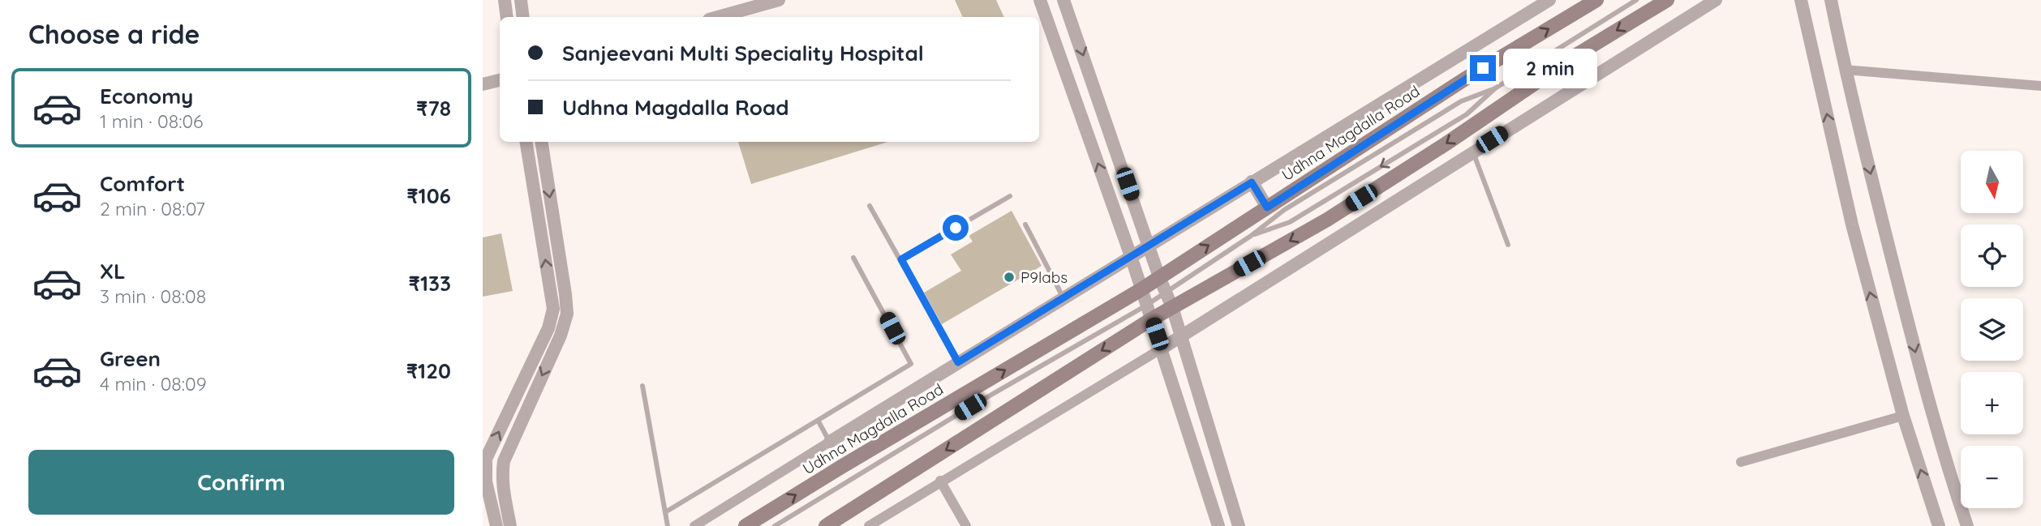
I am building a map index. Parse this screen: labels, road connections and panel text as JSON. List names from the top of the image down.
{
  "streets": {
    "main road": ["Udhna Magdalla Road"]
  },
  "places": ["P9labs"],
  "north": "bottom",
  "page": {
    "heading": "Choose a ride",
    "banner": ["Sanjeevani Multi Speciality Hospital", "Udhna Magdalla Road"],
    "bubble": "2 min",
    "list": [
      {
        "name": "Economy",
        "note": "1 min · 08:06",
        "value": "₹78"
      },
      {
        "name": "Comfort",
        "note": "2 min · 08:07",
        "value": "₹106"
      },
      {
        "name": "XL",
        "note": "3 min · 08:08",
        "value": "₹133"
      },
      {
        "name": "Green",
        "note": "4 min · 08:09",
        "value": "₹120"
      }
    ],
    "map_buttons": ["+", "−"],
    "buttons": "Confirm"
  }
}
